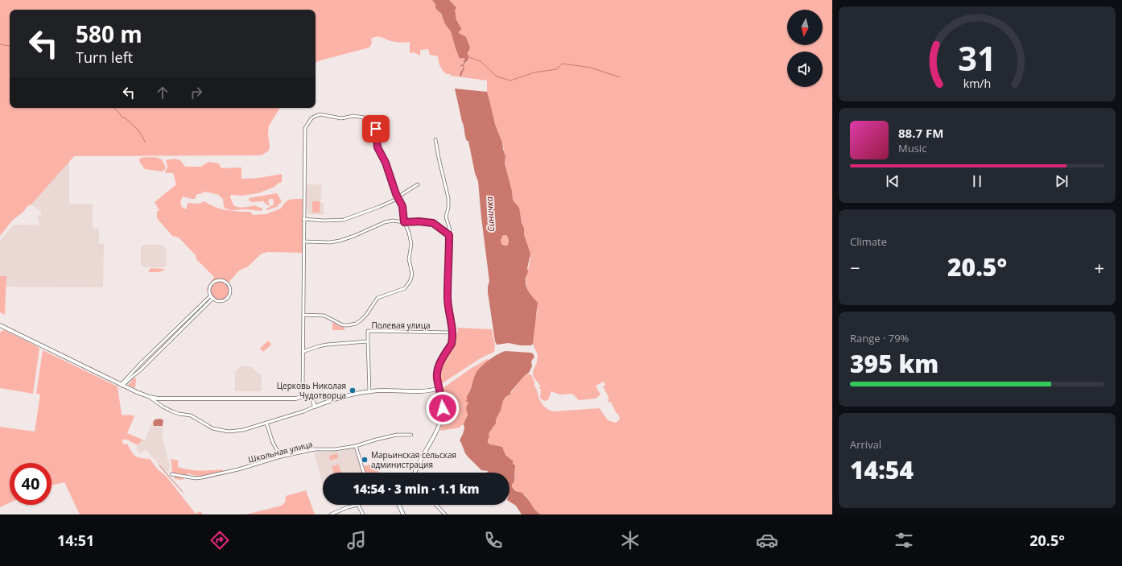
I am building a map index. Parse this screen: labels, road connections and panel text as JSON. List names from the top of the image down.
{
  "streets": {
    "street": ["Полевая улица", "Школьная улица"]
  },
  "water": ["Синичка"],
  "places": ["Церковь Николая Чудотворца", "Марьинская сельская администрация"],
  "north": "bottom",
  "page": {
    "turn": ["580 m", "Turn left"],
    "song": ["88.7 FM", "Music"],
    "tile": [
      "Climate",
      ["Range · 79%", "395 km"],
      ["Arrival", "14:54"]
    ],
    "heat": ["−", "20.5°", "+"],
    "limit": "40",
    "trip": "14:54 · 3 min · 1.1 km",
    "tabs": ["14:51", "20.5°"],
    "gauge": ["31", "km/h"]
  }
}
